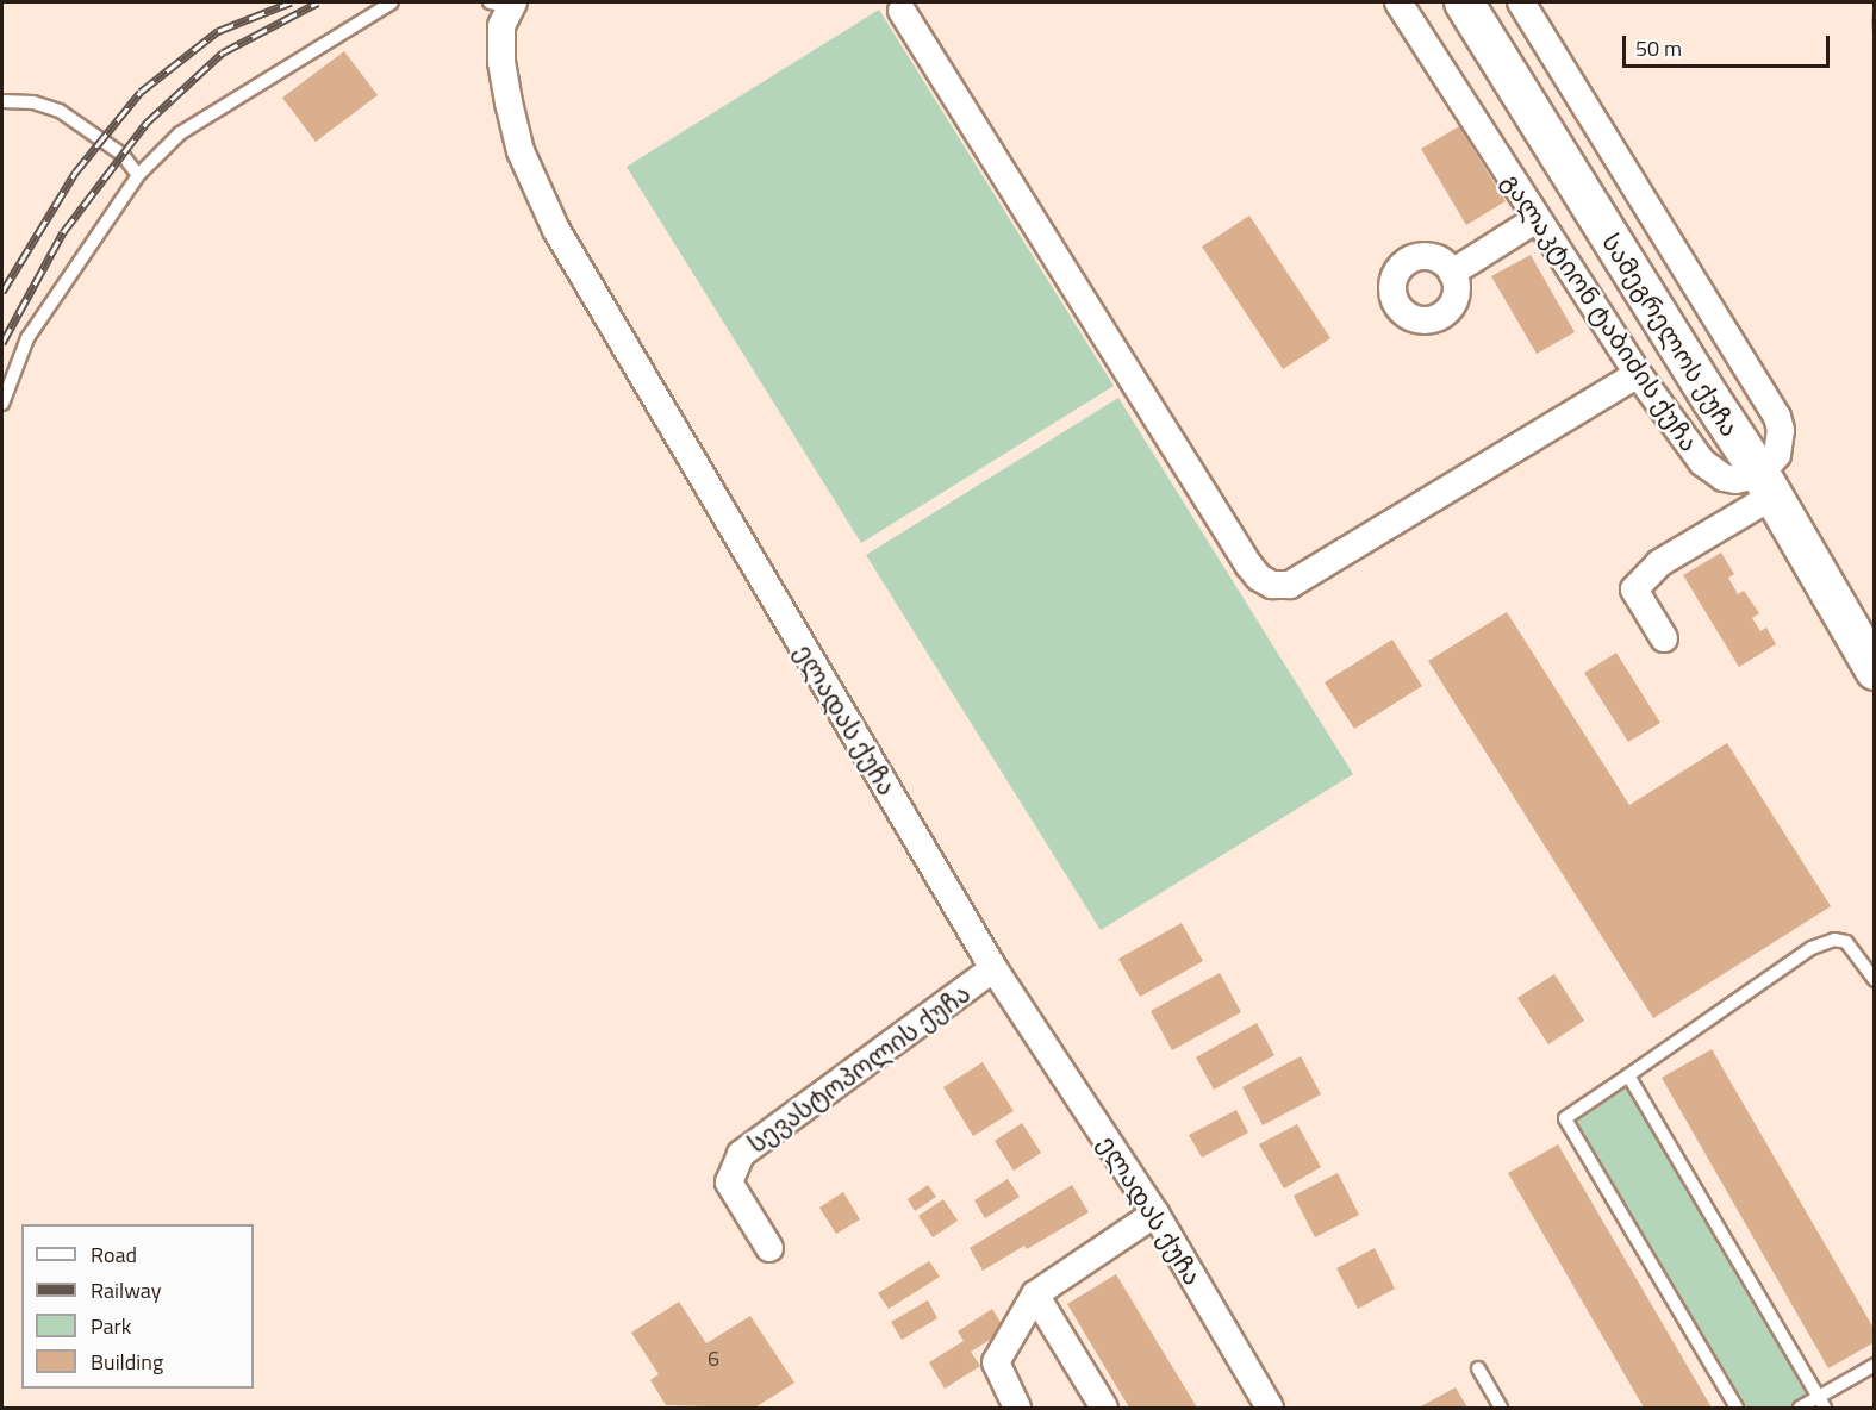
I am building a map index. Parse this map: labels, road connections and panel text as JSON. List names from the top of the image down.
{
  "streets": {
    "main road": ["სამეგრელოს ქუჩა"],
    "street": ["გალაკტიონ ტაბიძის ქუჩა", "ელადას ქუჩა", "სევასტოპოლის ქუჩა"]
  },
  "crossings": [
    ["გალაკტიონ ტაბიძის ქუჩა", "სამეგრელოს ქუჩა"],
    ["ელადას ქუჩა", "სევასტოპოლის ქუჩა"]
  ],
  "house_numbers": ["6"],
  "legend": [
    "Road",
    "Railway",
    "Park",
    "Building"
  ],
  "scale_bar": "50 m"
}
